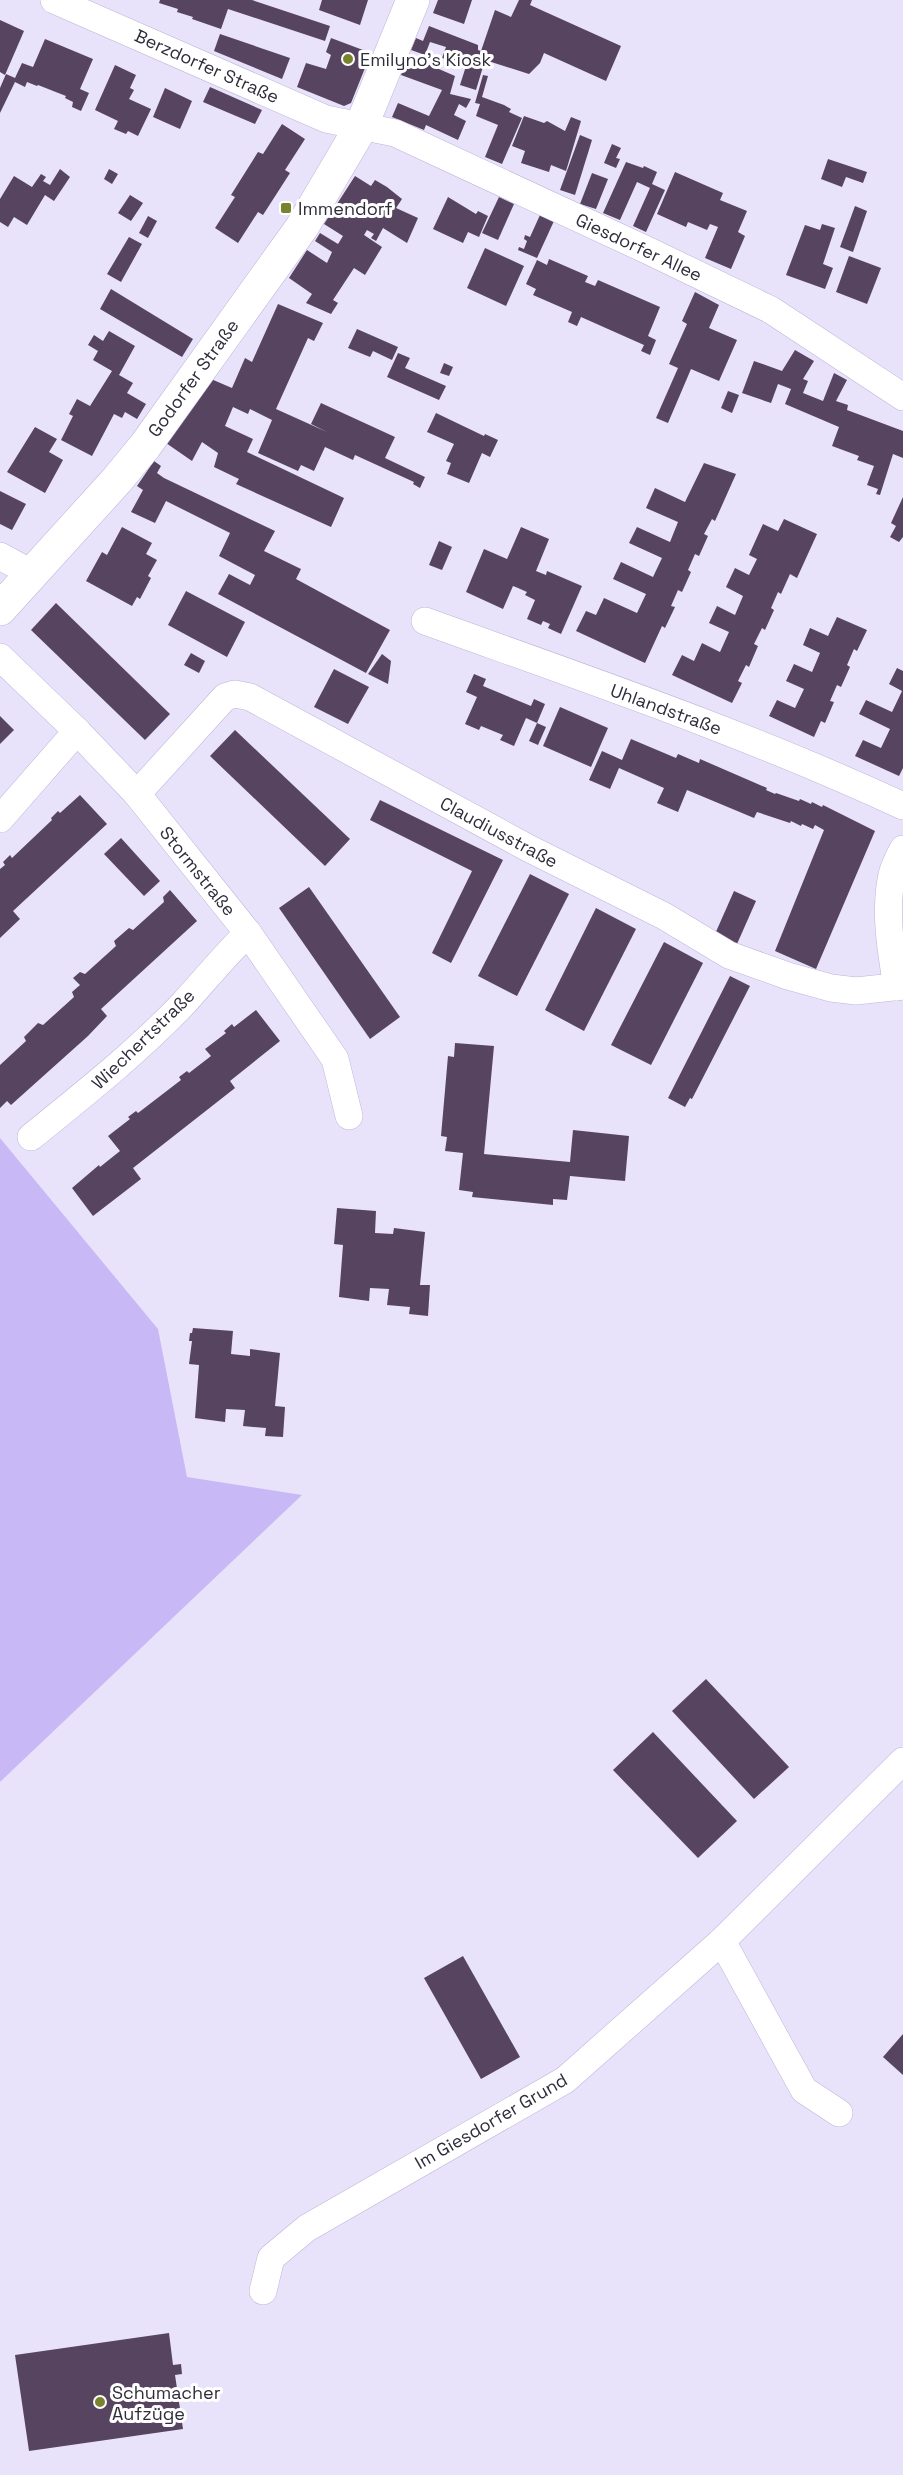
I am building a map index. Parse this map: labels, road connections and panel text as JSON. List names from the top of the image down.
{
  "streets": {
    "street": [
      "Berzdorfer Straße",
      "Giesdorfer Allee",
      "Godorfer Straße",
      "Uhlandstraße",
      "Claudiusstraße",
      "Stormstraße",
      "Wiechertstraße",
      "Im Giesdorfer Grund"
    ]
  },
  "crossings": [
    ["Berzdorfer Straße", "Giesdorfer Allee"],
    ["Berzdorfer Straße", "Godorfer Straße"],
    ["Giesdorfer Allee", "Godorfer Straße"],
    ["Claudiusstraße", "Stormstraße"],
    ["Stormstraße", "Wiechertstraße"]
  ],
  "places": {
    "other": ["Emilyno’s Kiosk", "Schumacher Aufzüge"],
    "transit": ["Immendorf"]
  }
}
